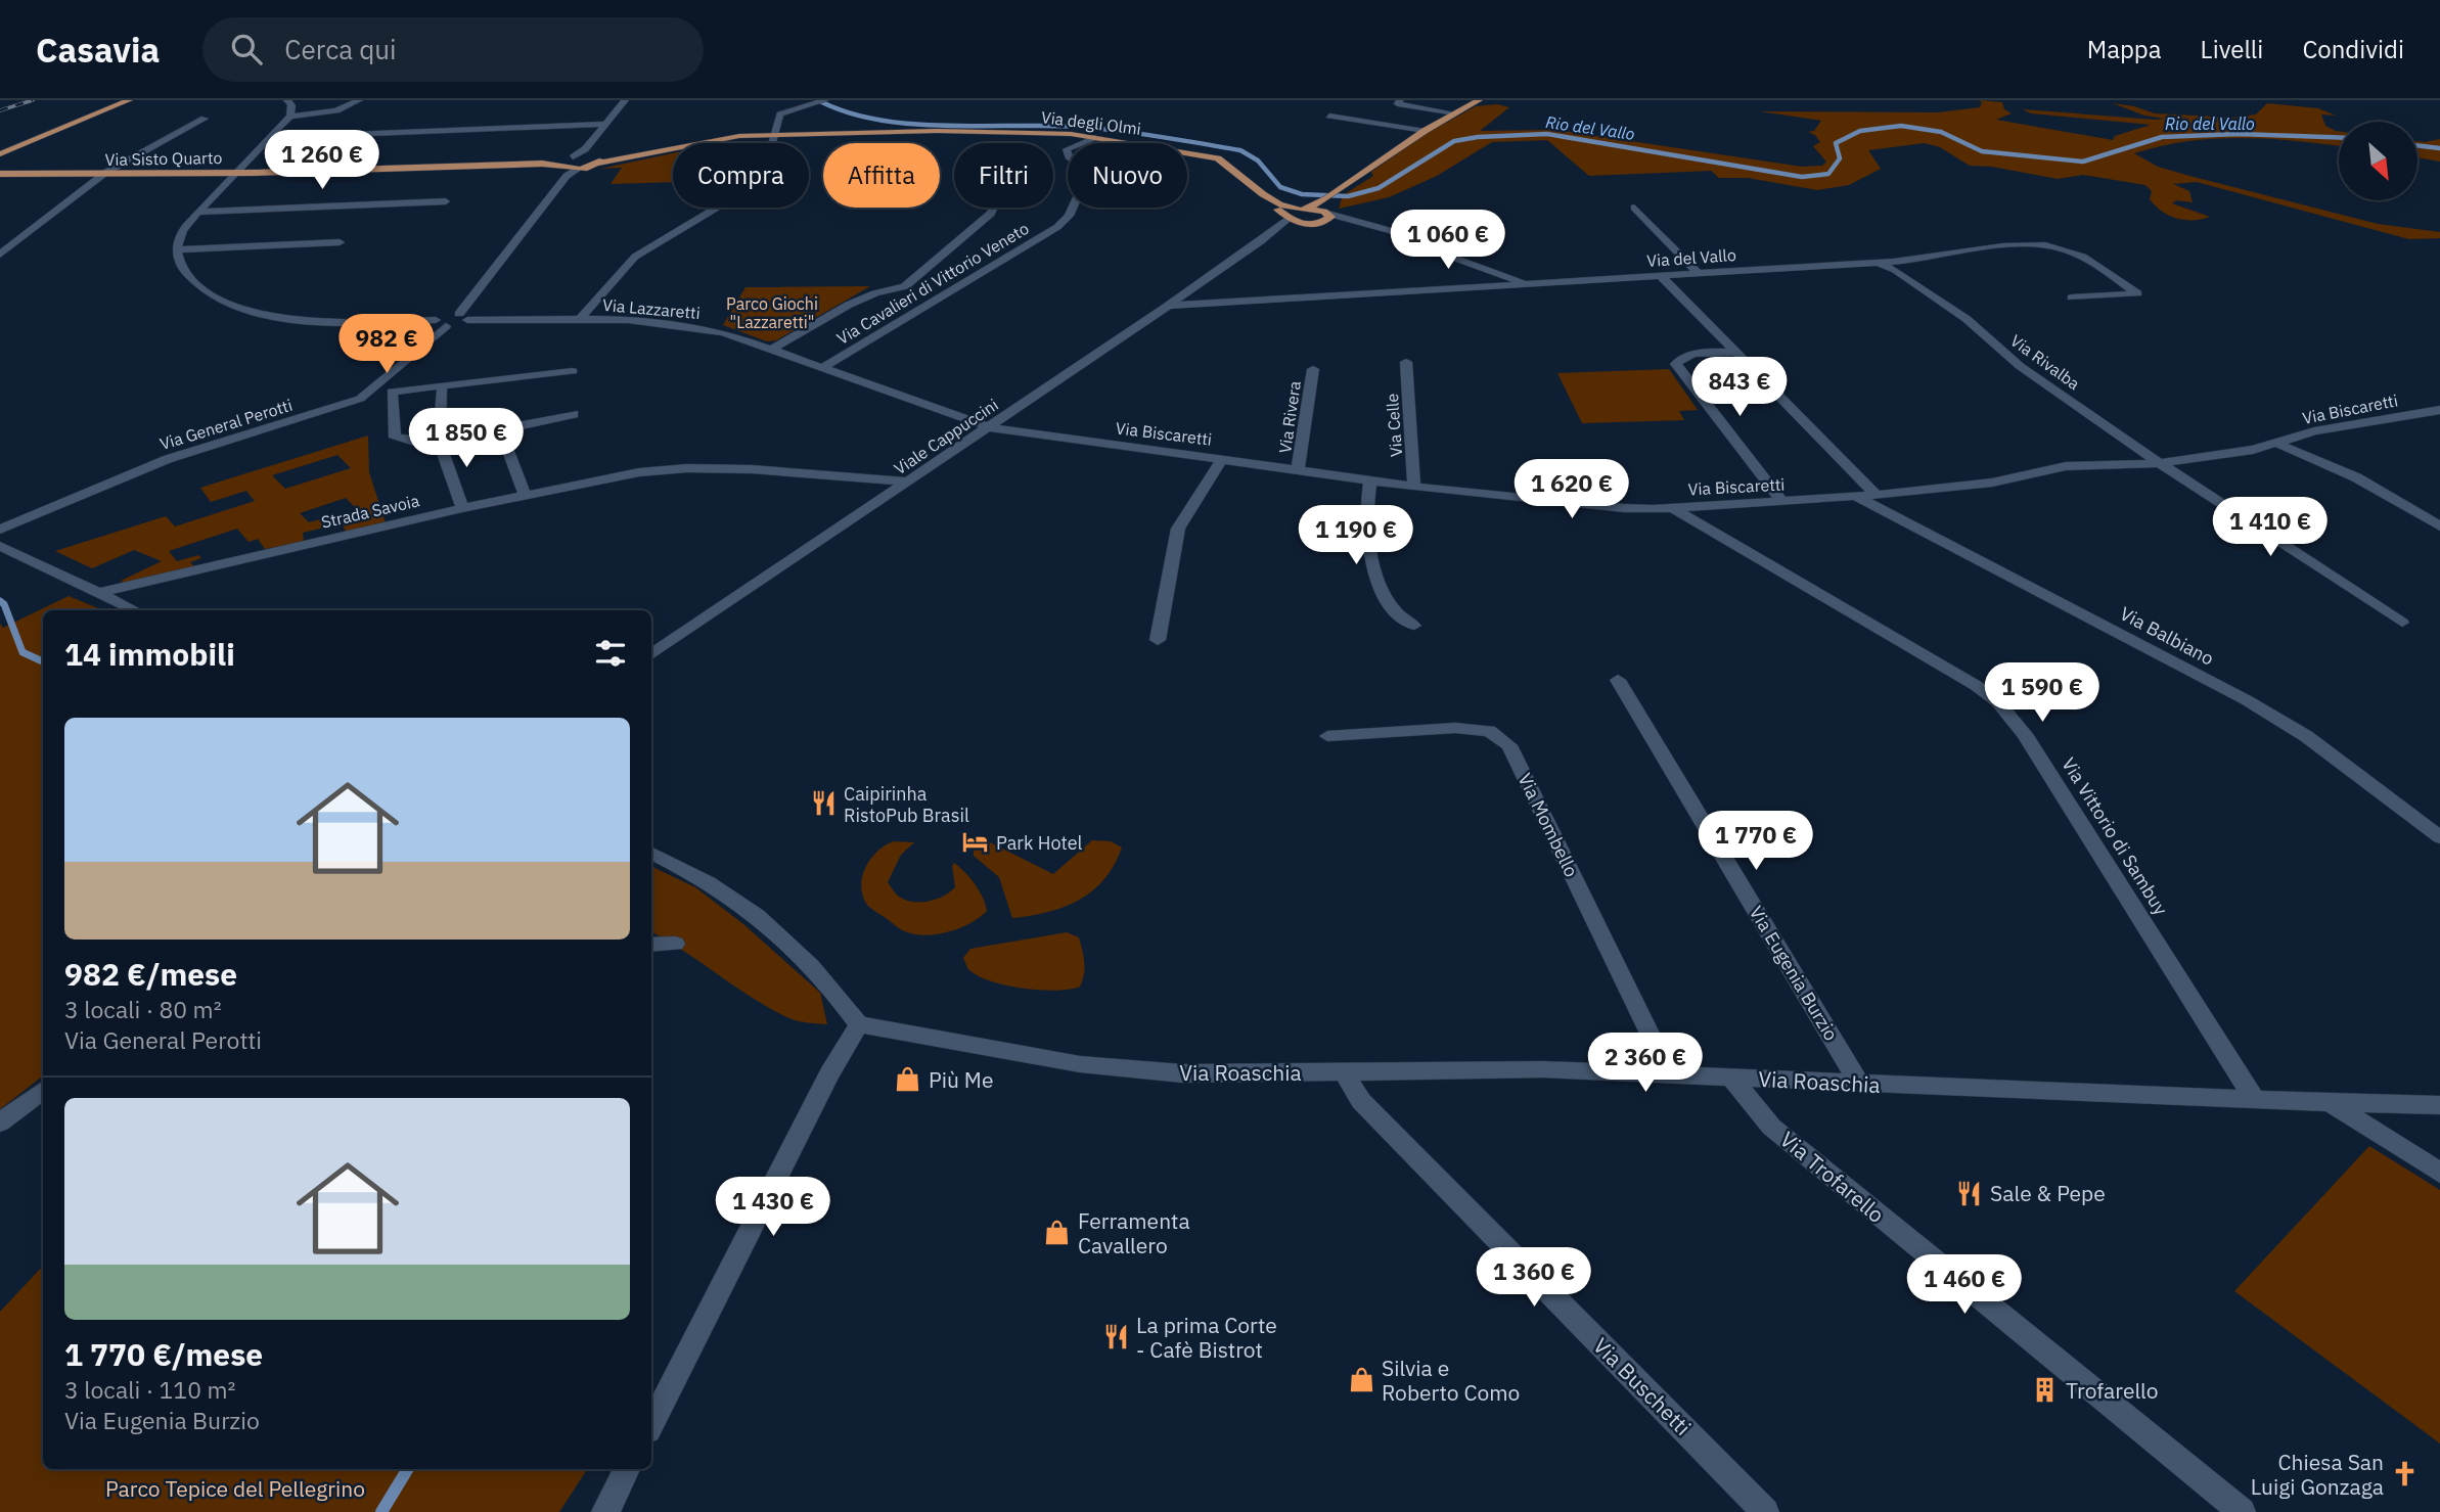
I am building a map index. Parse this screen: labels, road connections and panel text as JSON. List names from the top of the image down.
{
  "streets": {
    "main road": ["Via degli Olmi", "Via Sisto Quarto"],
    "street": [
      "Via del Vallo",
      "Via Cavalieri di Vittorio Veneto",
      "Via Lazzaretti",
      "Via Rivalba",
      "Via Biscaretti",
      "Via Rivera",
      "Via General Perotti",
      "Via Celle",
      "Viale Cappuccini",
      "Strada Savoia",
      "Via Balbiano",
      "Via Mombello",
      "Via Vittorio di Sambuy",
      "Via Eugenia Burzio",
      "Via Roaschia",
      "Via Trofarello",
      "Via Buschetti"
    ]
  },
  "crossings": [
    ["Via degli Olmi", "Via Cavalieri di Vittorio Veneto"],
    ["Via degli Olmi", "Viale Cappuccini"],
    ["Via del Vallo", "Via Rivalba"],
    ["Via del Vallo", "Viale Cappuccini"],
    ["Via Cavalieri di Vittorio Veneto", "Via Lazzaretti"],
    ["Via Lazzaretti", "Via Biscaretti"],
    ["Via Lazzaretti", "Via General Perotti"],
    ["Via Lazzaretti", "Viale Cappuccini"],
    ["Via Rivalba", "Via Biscaretti"],
    ["Via Biscaretti", "Via Rivera"],
    ["Via Biscaretti", "Via Celle"],
    ["Via Biscaretti", "Viale Cappuccini"],
    ["Via Biscaretti", "Via Balbiano"],
    ["Via Biscaretti", "Via Vittorio di Sambuy"],
    ["Viale Cappuccini", "Strada Savoia"],
    ["Via Mombello", "Via Roaschia"],
    ["Via Vittorio di Sambuy", "Via Roaschia"],
    ["Via Eugenia Burzio", "Via Roaschia"],
    ["Via Roaschia", "Via Trofarello"],
    ["Via Roaschia", "Via Buschetti"]
  ],
  "water": ["Rio del Vallo"],
  "parks": ["Parco Giochi \"Lazzaretti\"", "Parco Tepice del Pellegrino"],
  "places": {
    "restaurant": ["Caipirinha RistoPub Brasil", "Sale & Pepe", "La prima Corte - Cafè Bistrot"],
    "hotel": ["Park Hotel"],
    "shop": ["Più Me", "Ferramenta Cavallero", "Silvia e Roberto Como"],
    "building": ["Trofarello"],
    "church": ["Chiesa San Luigi Gonzaga"]
  },
  "north": "bottom right",
  "page": {
    "header": "Casavia",
    "search": "Cerca qui",
    "nav": ["Mappa", "Livelli", "Condividi"],
    "price": [
      "1 260 €",
      "1 060 €",
      "982 €",
      "843 €",
      "1 850 €",
      "1 620 €",
      "1 410 €",
      "1 190 €",
      "1 590 €",
      "1 770 €",
      "2 360 €",
      "1 430 €",
      "1 360 €",
      "1 460 €"
    ],
    "chip": [
      "Compra",
      "Affitta",
      "Filtri",
      "Nuovo"
    ],
    "heading": "14 immobili",
    "list": [
      {
        "name": "982 €/mese",
        "note": "3 locali · 80 m² · Via General Perotti"
      },
      {
        "name": "1 770 €/mese",
        "note": "3 locali · 110 m² · Via Eugenia Burzio"
      }
    ]
  }
}
